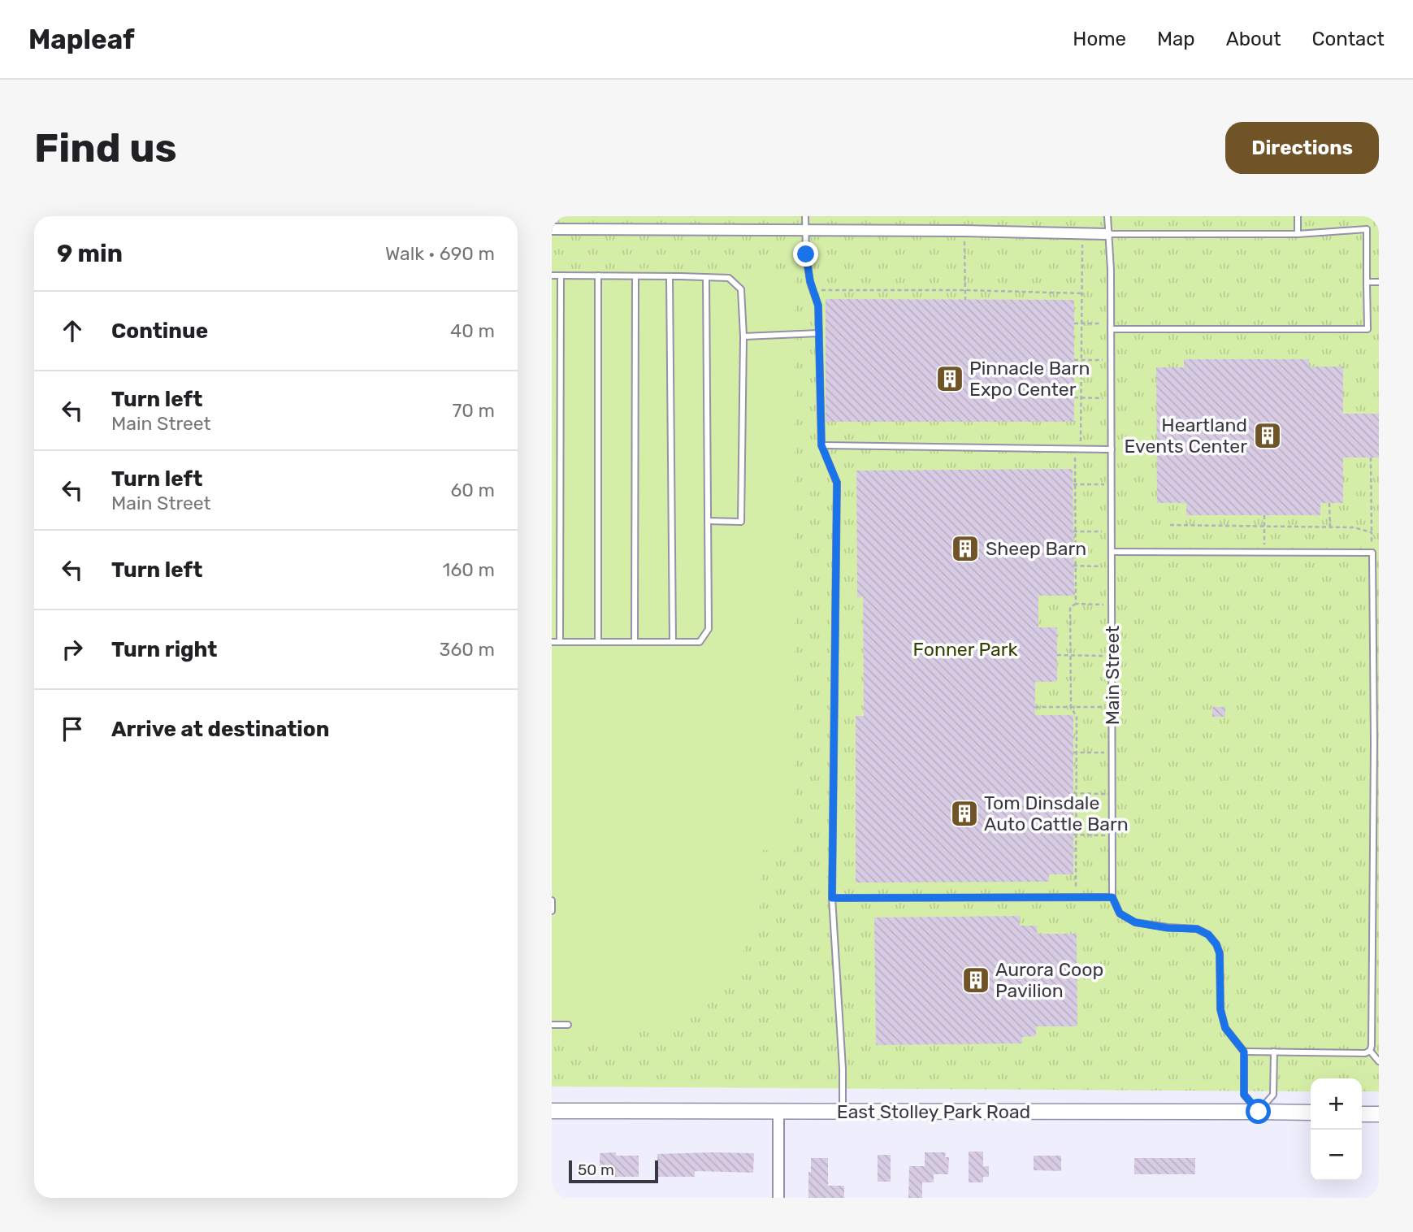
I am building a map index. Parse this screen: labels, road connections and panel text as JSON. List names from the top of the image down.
{
  "streets": {
    "street": ["East Stolley Park Road"],
    "lane": ["Main Street"]
  },
  "parks": ["Fonner Park"],
  "places": {
    "building": [
      "Pinnacle Barn Expo Center",
      "Heartland Events Center",
      "Sheep Barn",
      "Tom Dinsdale Auto Cattle Barn",
      "Aurora Coop Pavilion"
    ]
  },
  "scale_bar": "50 m",
  "page": {
    "header": "Mapleaf",
    "nav": [
      "Home",
      "Map",
      "About",
      "Contact"
    ],
    "buttons": "Directions",
    "title": "Find us",
    "heading": ["9 min", "Walk · 690 m"],
    "list": [
      ["Continue", "40 m"],
      ["Turn left", "Main Street", "70 m"],
      ["Turn left", "Main Street", "60 m"],
      ["Turn left", "160 m"],
      ["Turn right", "360 m"],
      "Arrive at destination"
    ],
    "map_buttons": ["+", "−"],
    "scale": "50 m"
  }
}
